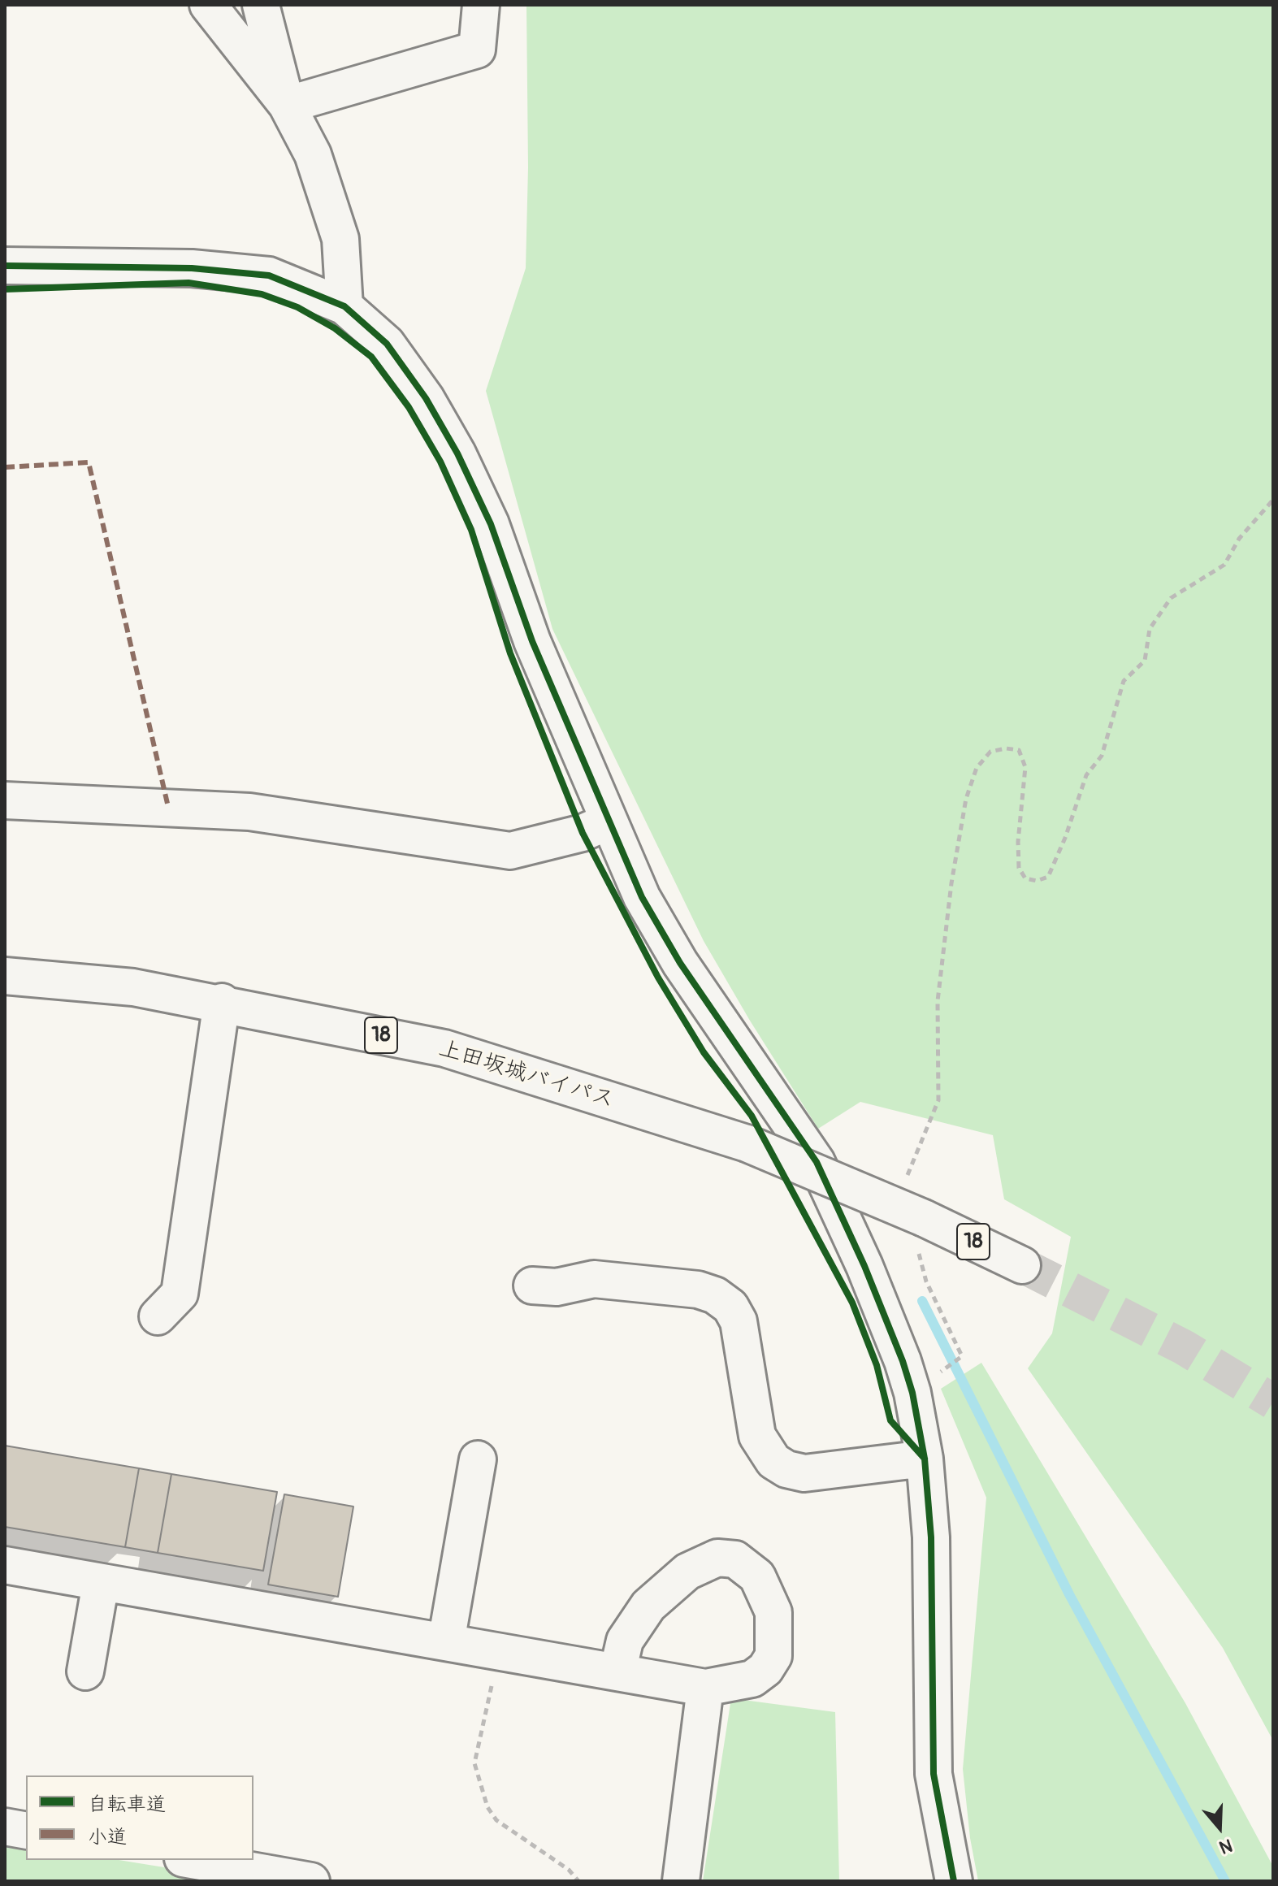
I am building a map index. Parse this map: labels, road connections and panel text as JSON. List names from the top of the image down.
{
  "streets": {
    "main road": ["18", "上田坂城バイパス"]
  },
  "legend": ["自転車道", "小道"],
  "north": "bottom"
}
